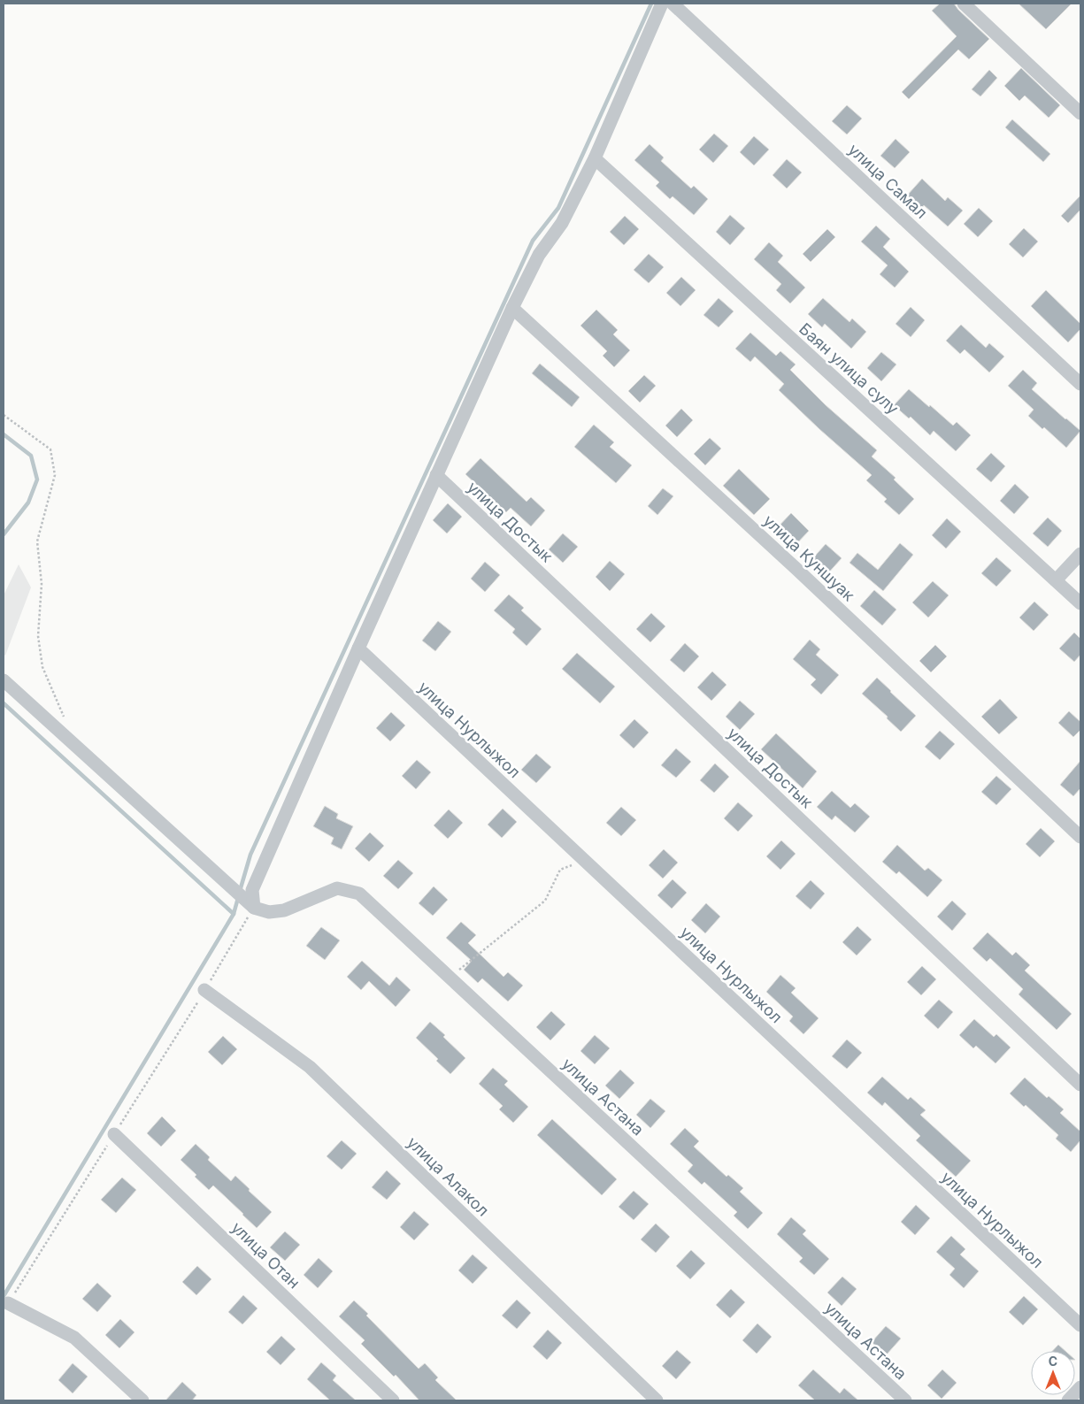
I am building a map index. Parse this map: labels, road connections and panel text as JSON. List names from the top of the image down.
{
  "streets": {
    "street": [
      "улица Самал",
      "Баян улица сулу",
      "улица Достык",
      "улица Куншуак",
      "улица Нурлыжол",
      "улица Астана",
      "улица Алакол",
      "улица Отан"
    ]
  },
  "north": "top"
}
